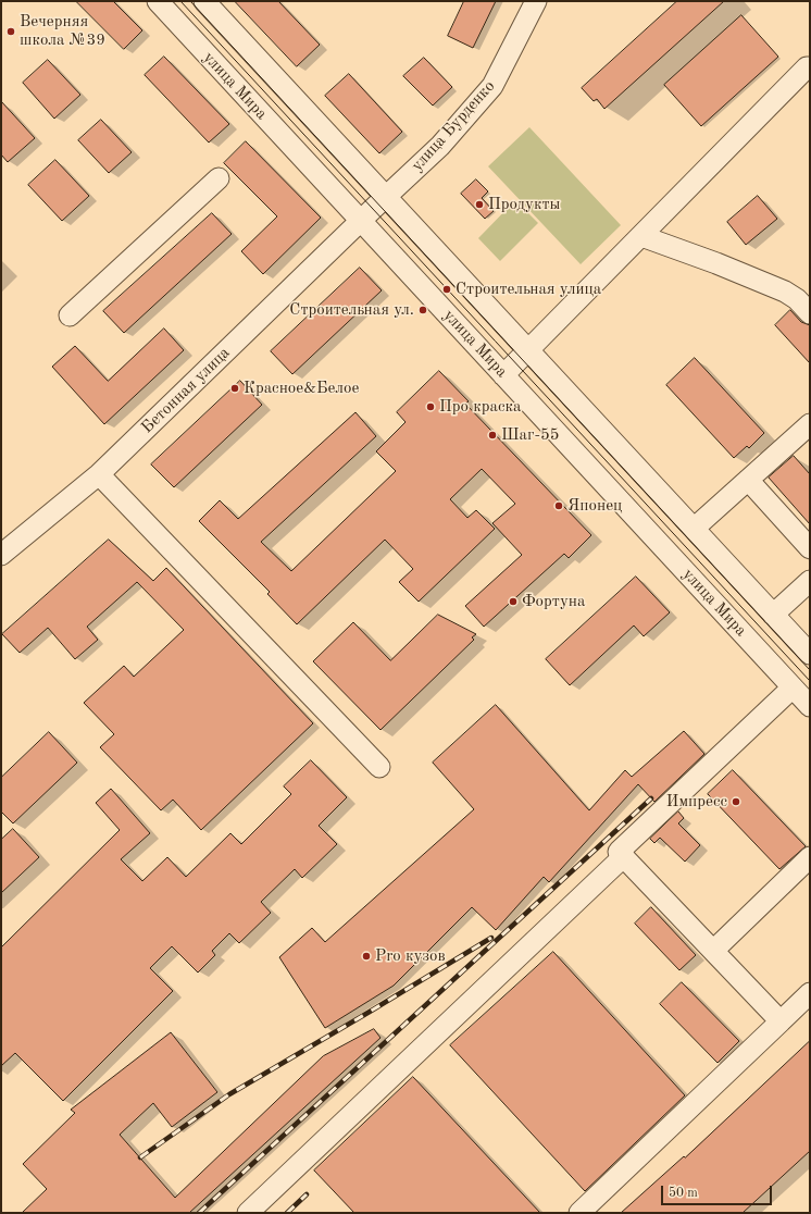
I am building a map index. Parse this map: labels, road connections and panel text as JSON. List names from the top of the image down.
{
  "streets": {
    "street": ["улица Мира", "улица Бурденко", "Бетонная улица"]
  },
  "crossings": [
    ["улица Мира", "улица Бурденко"],
    ["улица Мира", "Бетонная улица"],
    ["улица Бурденко", "Бетонная улица"]
  ],
  "places": [
    "Вечерняя школа №39",
    "Продукты",
    "Строительная улица",
    "Строительная ул.",
    "Красное&Белое",
    "Про краска",
    "Шаг-55",
    "Японец",
    "Фортуна",
    "Импресс",
    "Pro кузов"
  ],
  "scale_bar": "50 m"
}
